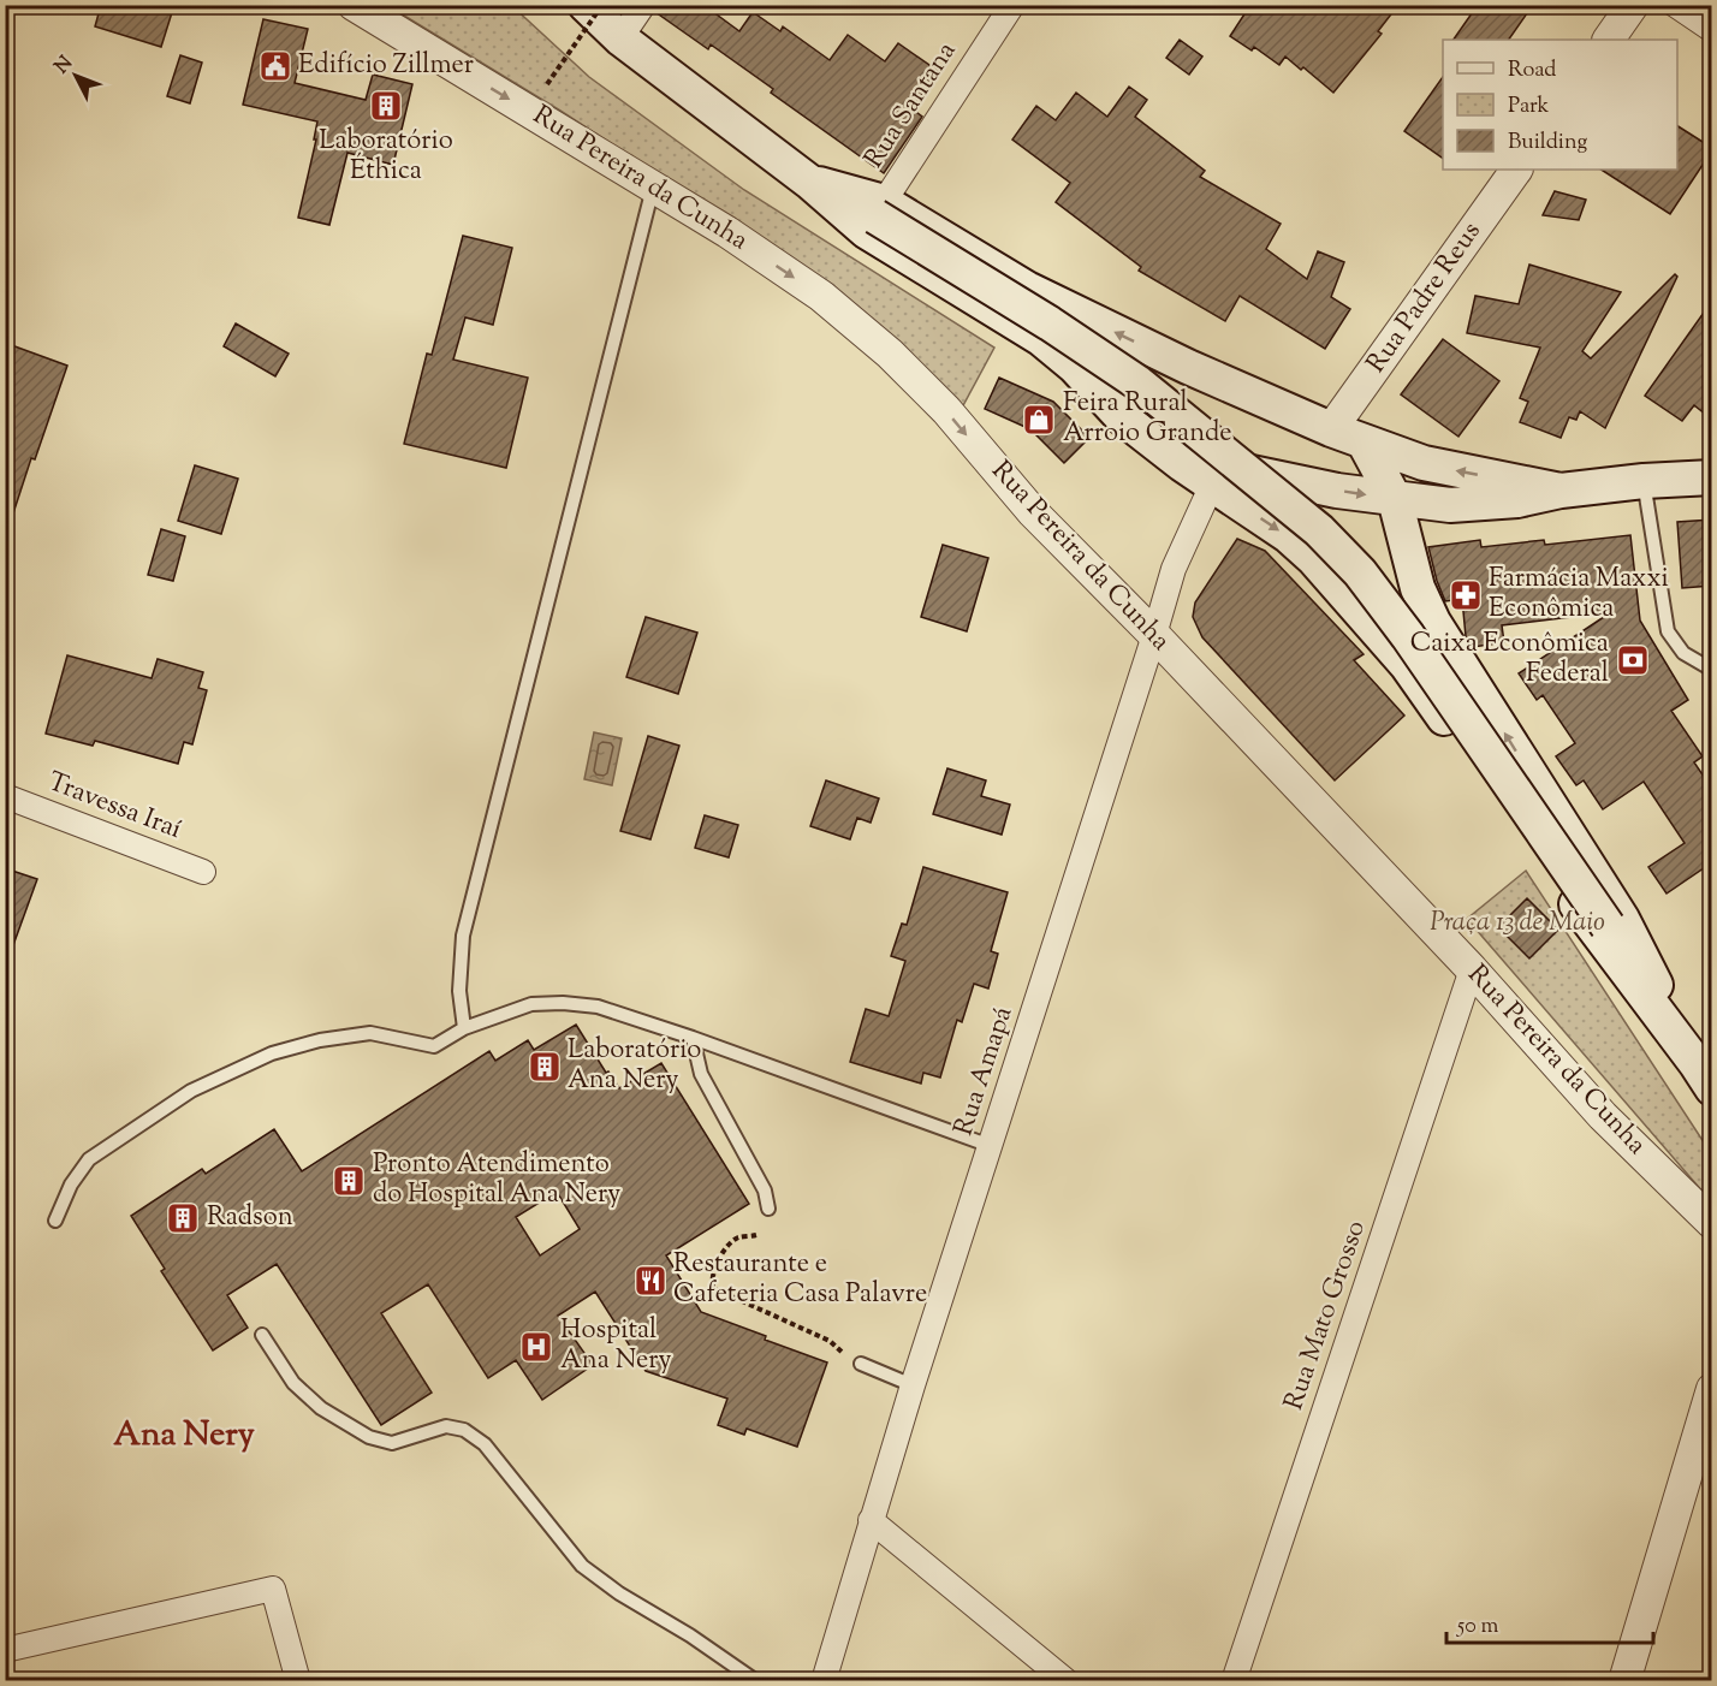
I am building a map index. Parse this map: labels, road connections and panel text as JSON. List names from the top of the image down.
{
  "streets": {
    "street": [
      "Rua Santana",
      "Rua Pereira da Cunha",
      "Rua Padre Reus",
      "Travessa Iraí",
      "Rua Amapá",
      "Rua Mato Grosso"
    ]
  },
  "crossings": [
    ["Rua Pereira da Cunha", "Rua Amapá"],
    ["Rua Pereira da Cunha", "Rua Mato Grosso"]
  ],
  "one_way": ["Rua Pereira da Cunha"],
  "districts": ["Ana Nery"],
  "parks": ["Praça 13 de Maio"],
  "places": {
    "public building": ["Edifício Zillmer"],
    "building": [
      "Laboratório Éthica",
      "Laboratório Ana Nery",
      "Pronto Atendimento do Hospital Ana Nery",
      "Radson"
    ],
    "shop": ["Feira Rural Arroio Grande"],
    "pharmacy": ["Farmácia Maxxi Econômica"],
    "bank": ["Caixa Econômica Federal"],
    "restaurant": ["Restaurante e Cafeteria Casa Palavre"],
    "hospital": ["Hospital Ana Nery"]
  },
  "legend": ["Road", "Park", "Building"],
  "scale_bar": "50 m",
  "north": "top left"
}
